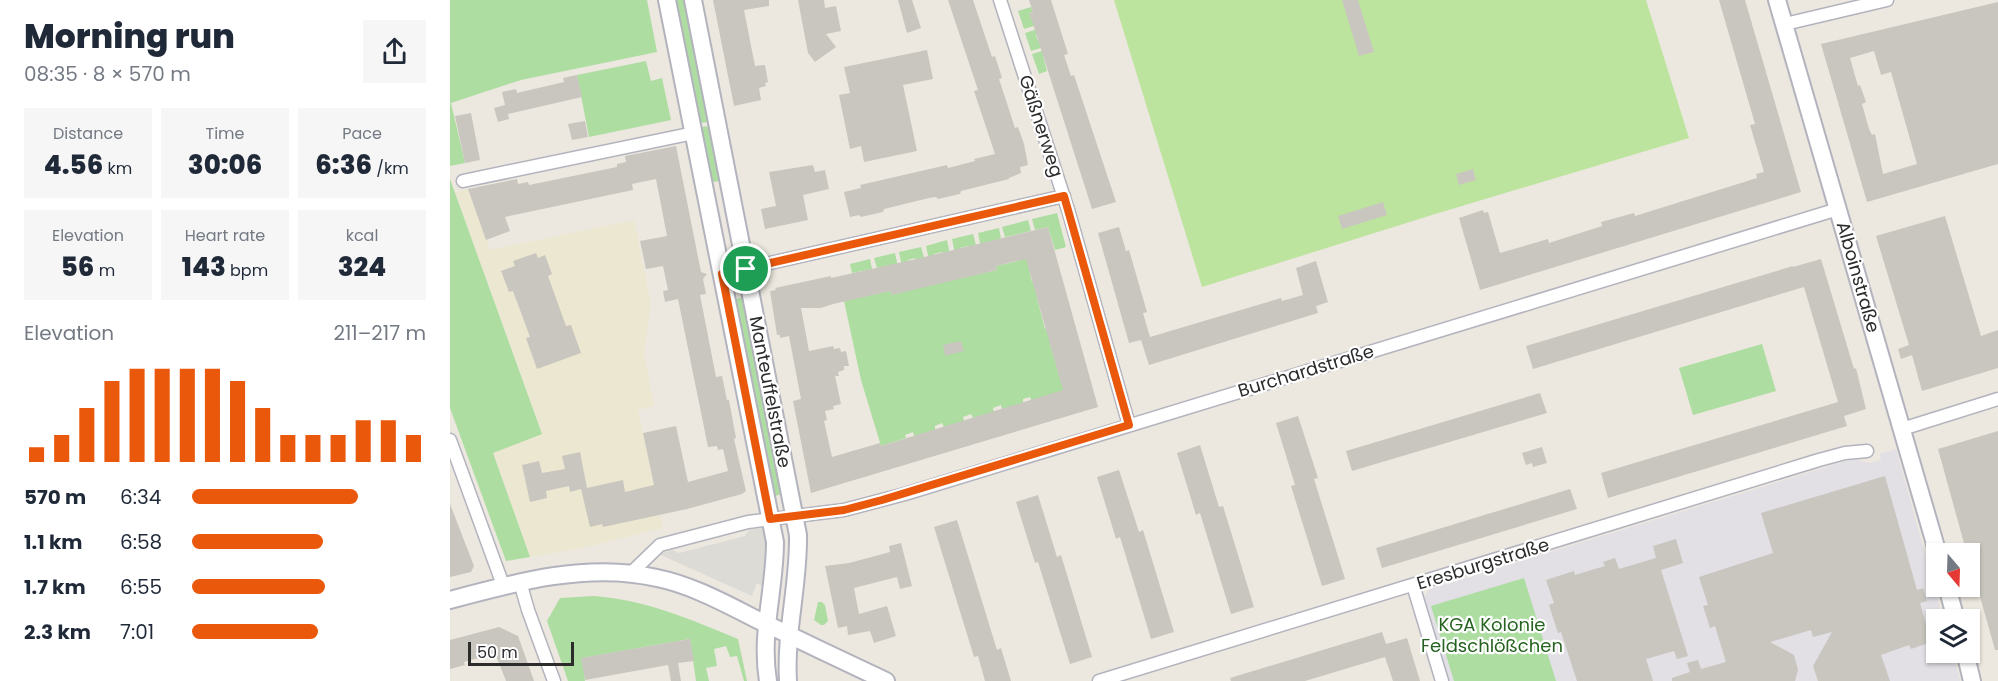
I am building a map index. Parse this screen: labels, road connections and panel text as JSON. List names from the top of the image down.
{
  "streets": {
    "main road": ["Alboinstraße", "Manteuffelstraße"],
    "street": ["Gäßnerweg", "Burchardstraße", "Eresburgstraße"]
  },
  "crossings": [
    ["Gäßnerweg", "Burchardstraße"],
    ["Alboinstraße", "Burchardstraße"],
    ["Burchardstraße", "Manteuffelstraße"]
  ],
  "parks": ["KGA Kolonie Feldschlößchen"],
  "scale_bar": "50 m",
  "north": "bottom",
  "page": {
    "heading": ["Morning run", "08:35 · 8 × 570 m"],
    "stats": [
      ["Distance", "4.56 km"],
      ["Time", "30:06"],
      ["Pace", "6:36 /km"],
      ["Elevation", "56 m"],
      ["Heart rate", "143 bpm"],
      ["kcal", "324"]
    ],
    "chart": ["Elevation", "211–217 m"],
    "list": [
      {
        "name": "570 m",
        "note": "6:34"
      },
      {
        "name": "1.1 km",
        "note": "6:58"
      },
      {
        "name": "1.7 km",
        "note": "6:55"
      },
      {
        "name": "2.3 km",
        "note": "7:01"
      }
    ],
    "scale": "50 m"
  }
}
